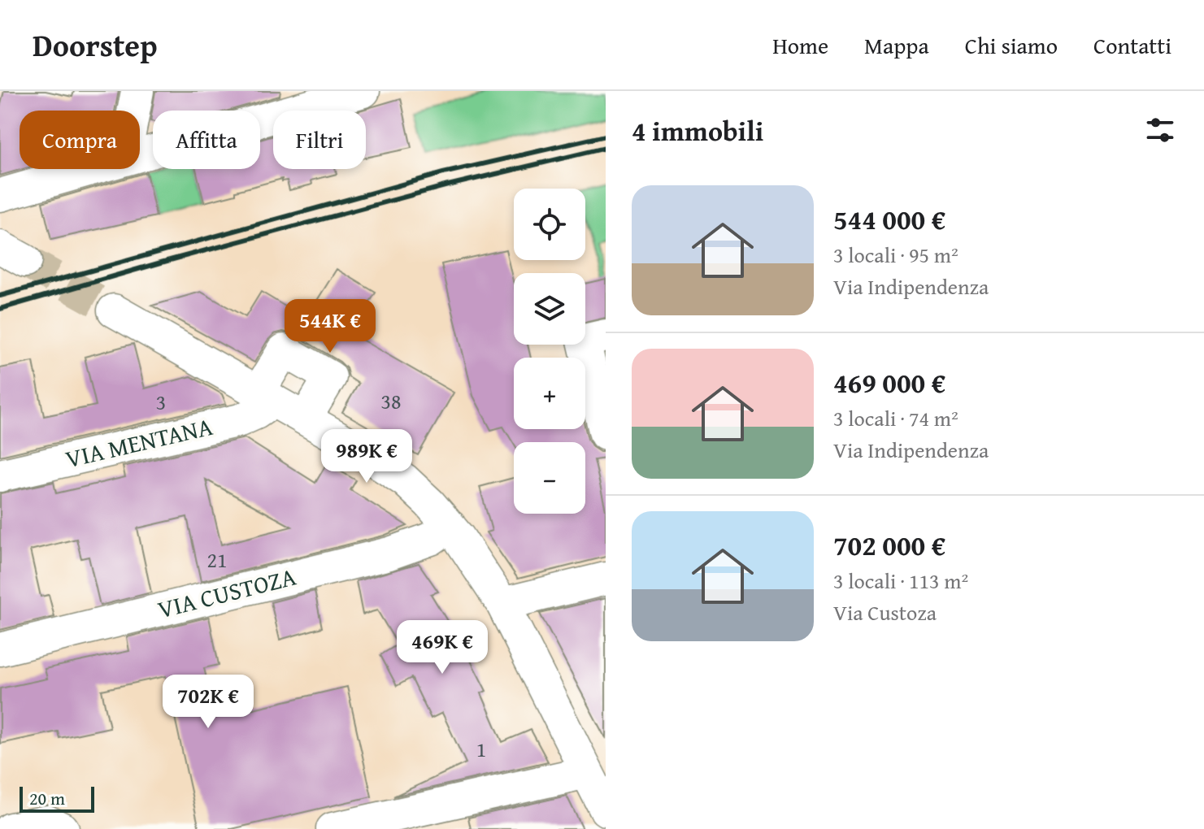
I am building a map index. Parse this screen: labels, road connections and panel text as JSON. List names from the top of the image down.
{
  "streets": {
    "street": ["VIA MENTANA", "VIA CUSTOZA"]
  },
  "house_numbers": [
    "38",
    "3",
    "21",
    "1"
  ],
  "scale_bar": "20 m",
  "page": {
    "header": "Doorstep",
    "nav": [
      "Home",
      "Mappa",
      "Chi siamo",
      "Contatti"
    ],
    "heading": "4 immobili",
    "chip": ["Compra", "Affitta", "Filtri"],
    "list": [
      {
        "name": "544 000 €",
        "note": "3 locali · 95 m² · Via Indipendenza"
      },
      {
        "name": "469 000 €",
        "note": "3 locali · 74 m² · Via Indipendenza"
      },
      {
        "name": "702 000 €",
        "note": "3 locali · 113 m² · Via Custoza"
      }
    ],
    "map_buttons": ["+", "−"],
    "price": [
      "544K €",
      "989K €",
      "469K €",
      "702K €"
    ],
    "scale": "20 m"
  }
}
